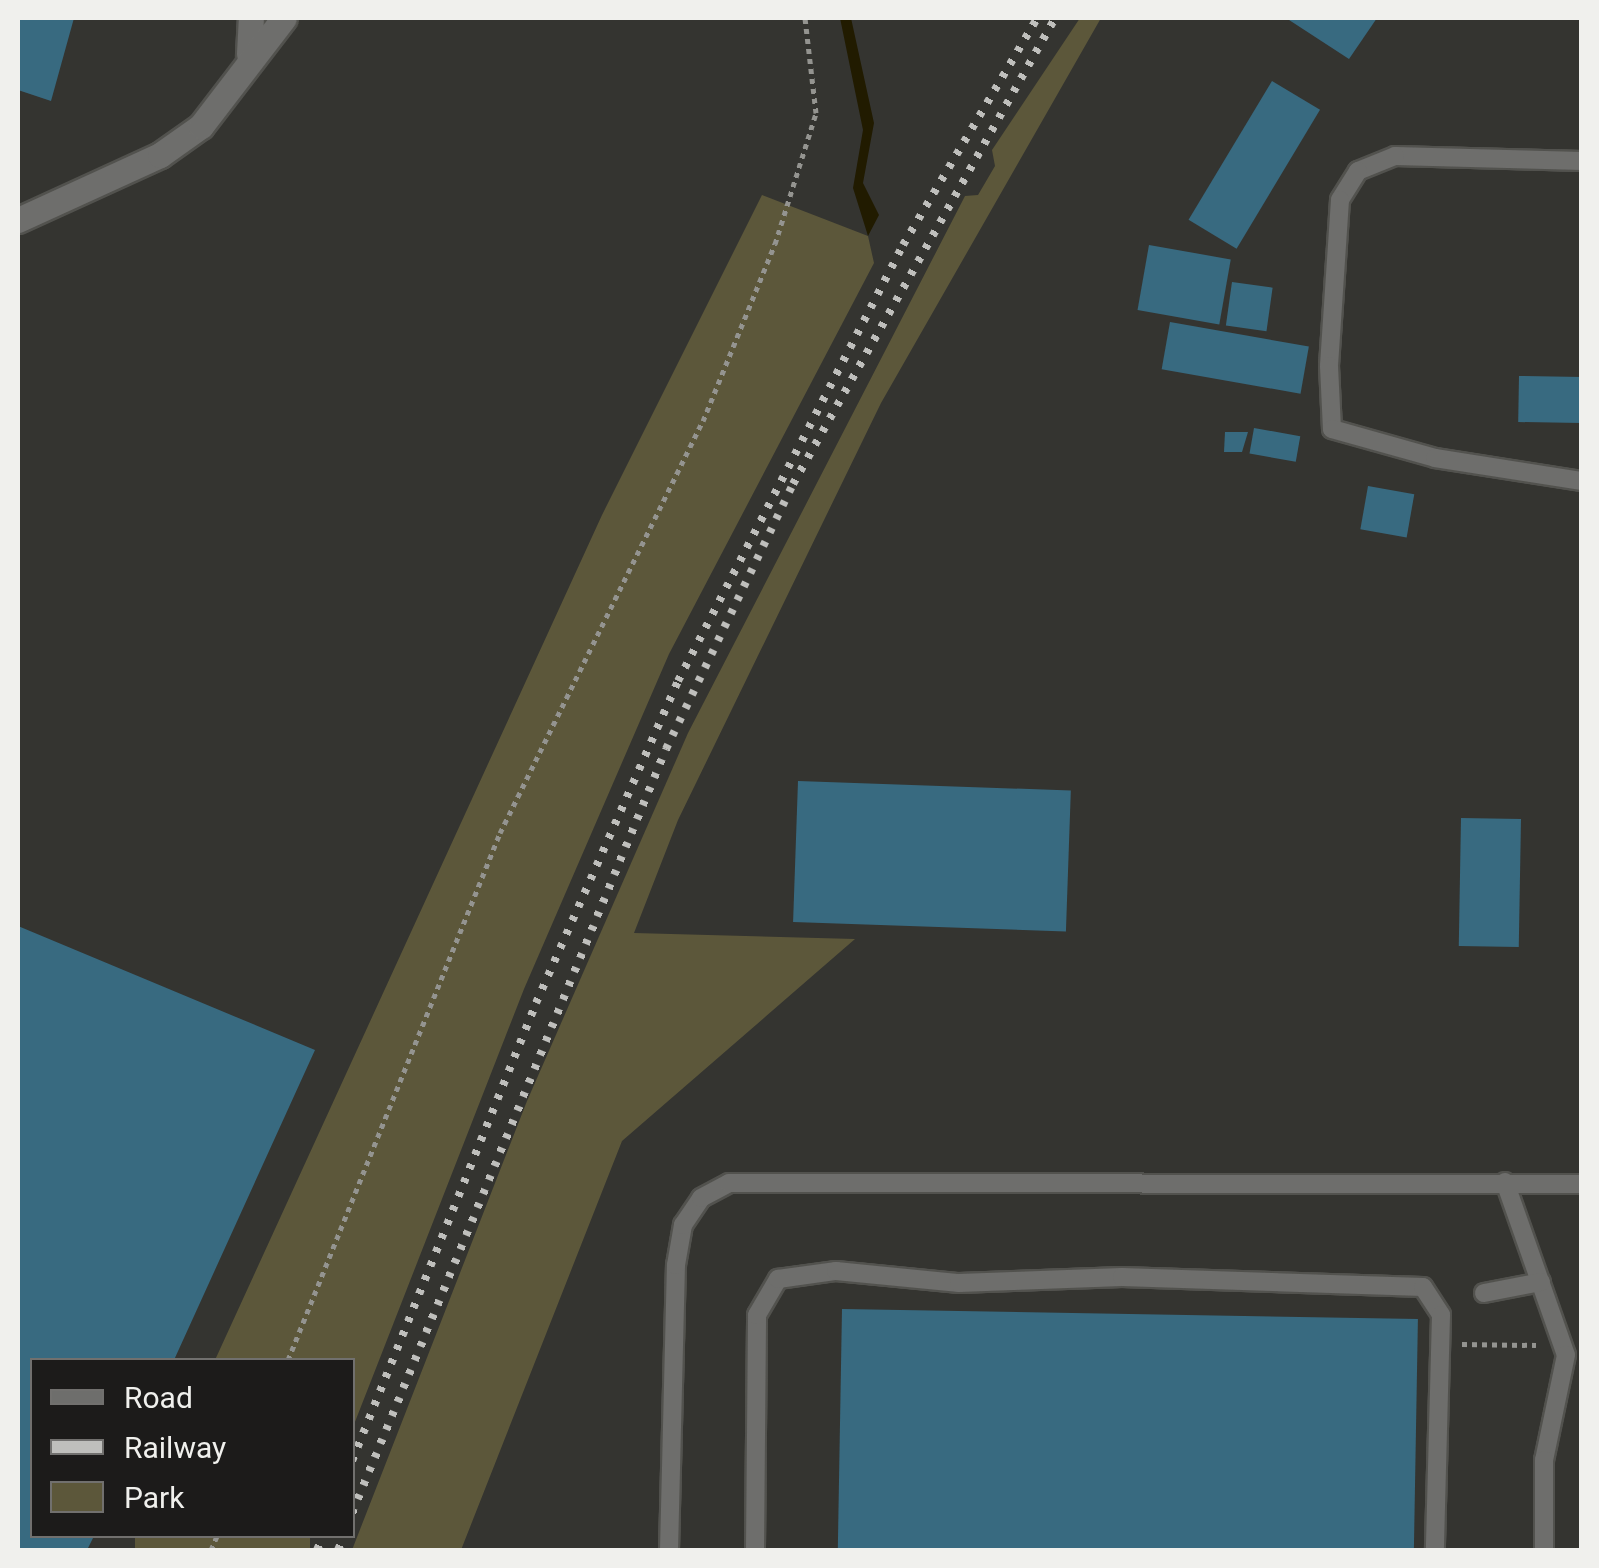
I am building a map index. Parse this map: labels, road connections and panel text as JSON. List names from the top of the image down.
{
  "legend": ["Road", "Railway", "Park"]
}
